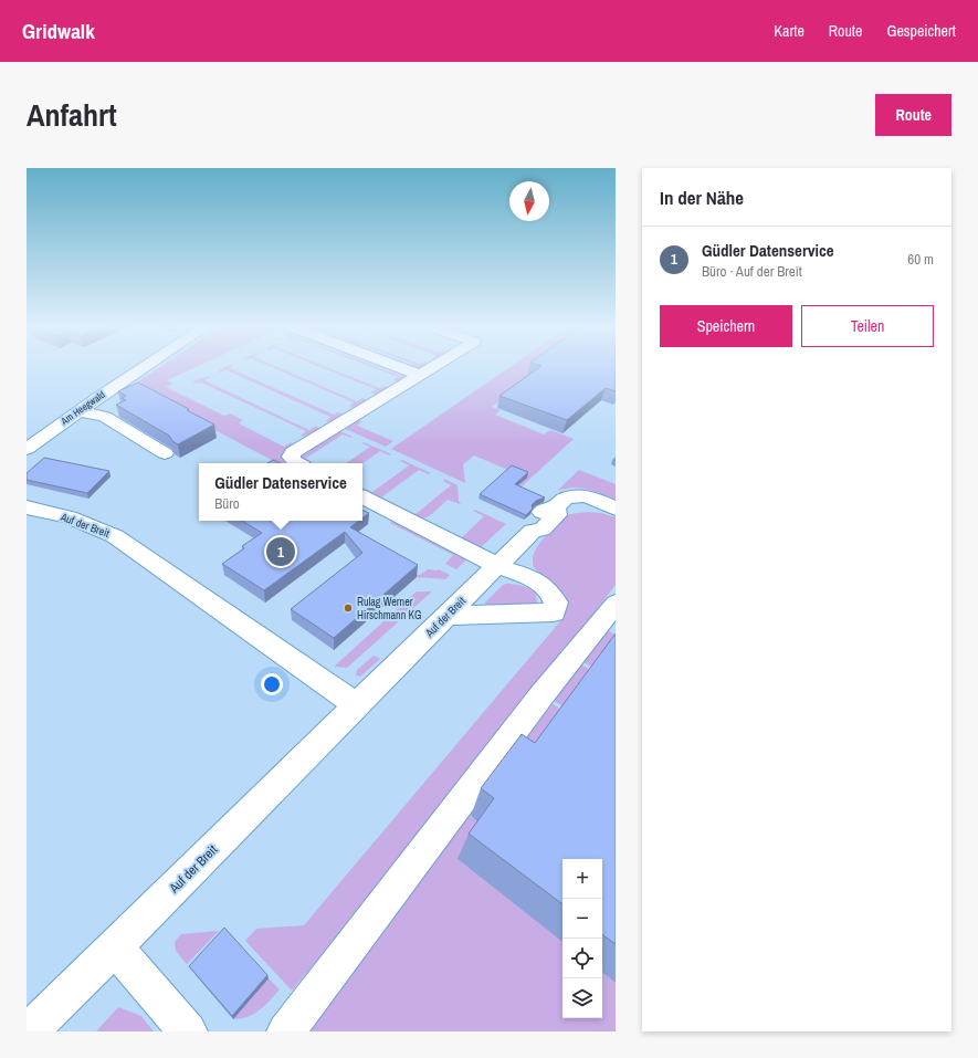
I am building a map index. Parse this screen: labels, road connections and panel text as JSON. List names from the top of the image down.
{
  "streets": {
    "street": ["Am Heegwald", "Auf der Breit"]
  },
  "places": ["Rulag Werner Hirschmann KG"],
  "north": "bottom",
  "page": {
    "header": "Gridwalk",
    "nav": ["Karte", "Route", "Gespeichert"],
    "title": "Anfahrt",
    "buttons": [
      "Route",
      ["Speichern", "Teilen"]
    ],
    "heading": "In der Nähe",
    "list": [
      {
        "mark": "1",
        "name": "Güdler Datenservice",
        "note": "Büro · Auf der Breit",
        "value": "60 m"
      }
    ],
    "popup": ["Güdler Datenservice", "Büro"],
    "pins": "1",
    "map_buttons": ["+", "−"]
  }
}
